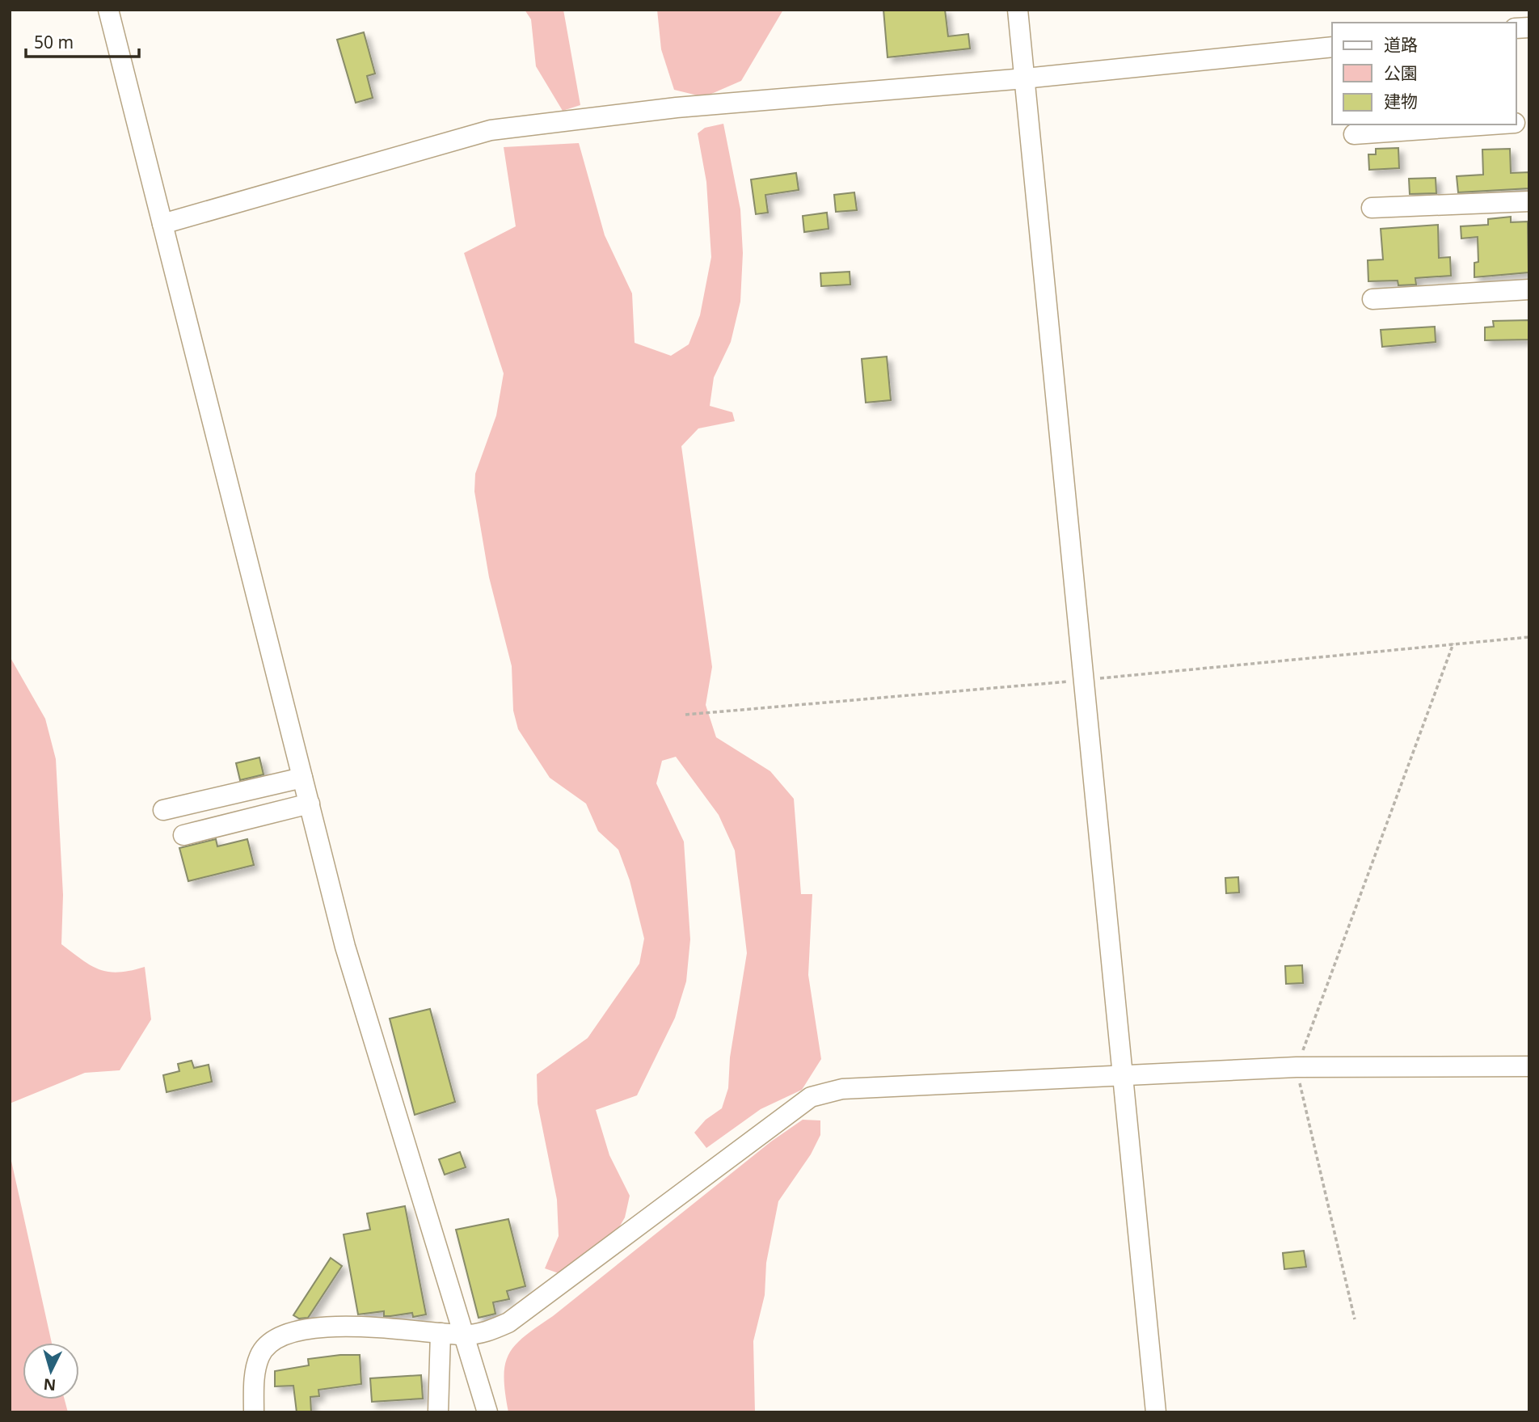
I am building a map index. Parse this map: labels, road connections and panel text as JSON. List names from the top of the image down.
{
  "legend": ["道路", "公園", "建物"],
  "scale_bar": "50 m",
  "north": "bottom"
}
